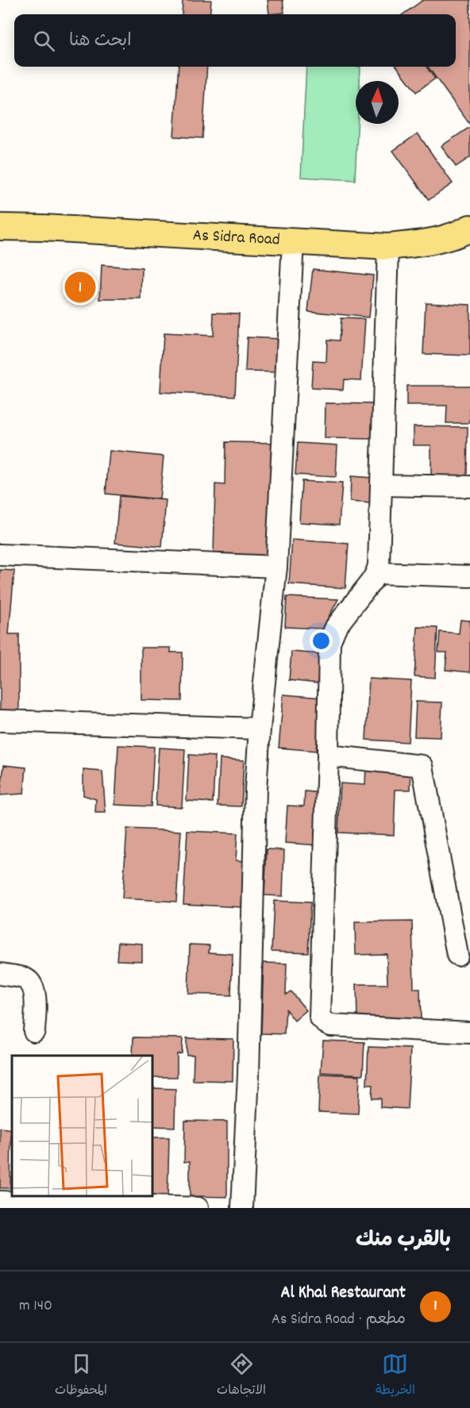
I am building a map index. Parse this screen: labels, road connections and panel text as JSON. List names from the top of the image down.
{
  "streets": {
    "main road": ["As Sidra Road"]
  },
  "north": "top",
  "page": {
    "search": "ابحث هنا",
    "pins": "1",
    "heading": "بالقرب منك",
    "list": [
      {
        "mark": "1",
        "name": "Al Khal Restaurant",
        "note": "مطعم · As Sidra Road",
        "value": "140 m"
      }
    ],
    "nav": ["الخريطة", "الاتجاهات", "المحفوظات"]
  }
}
